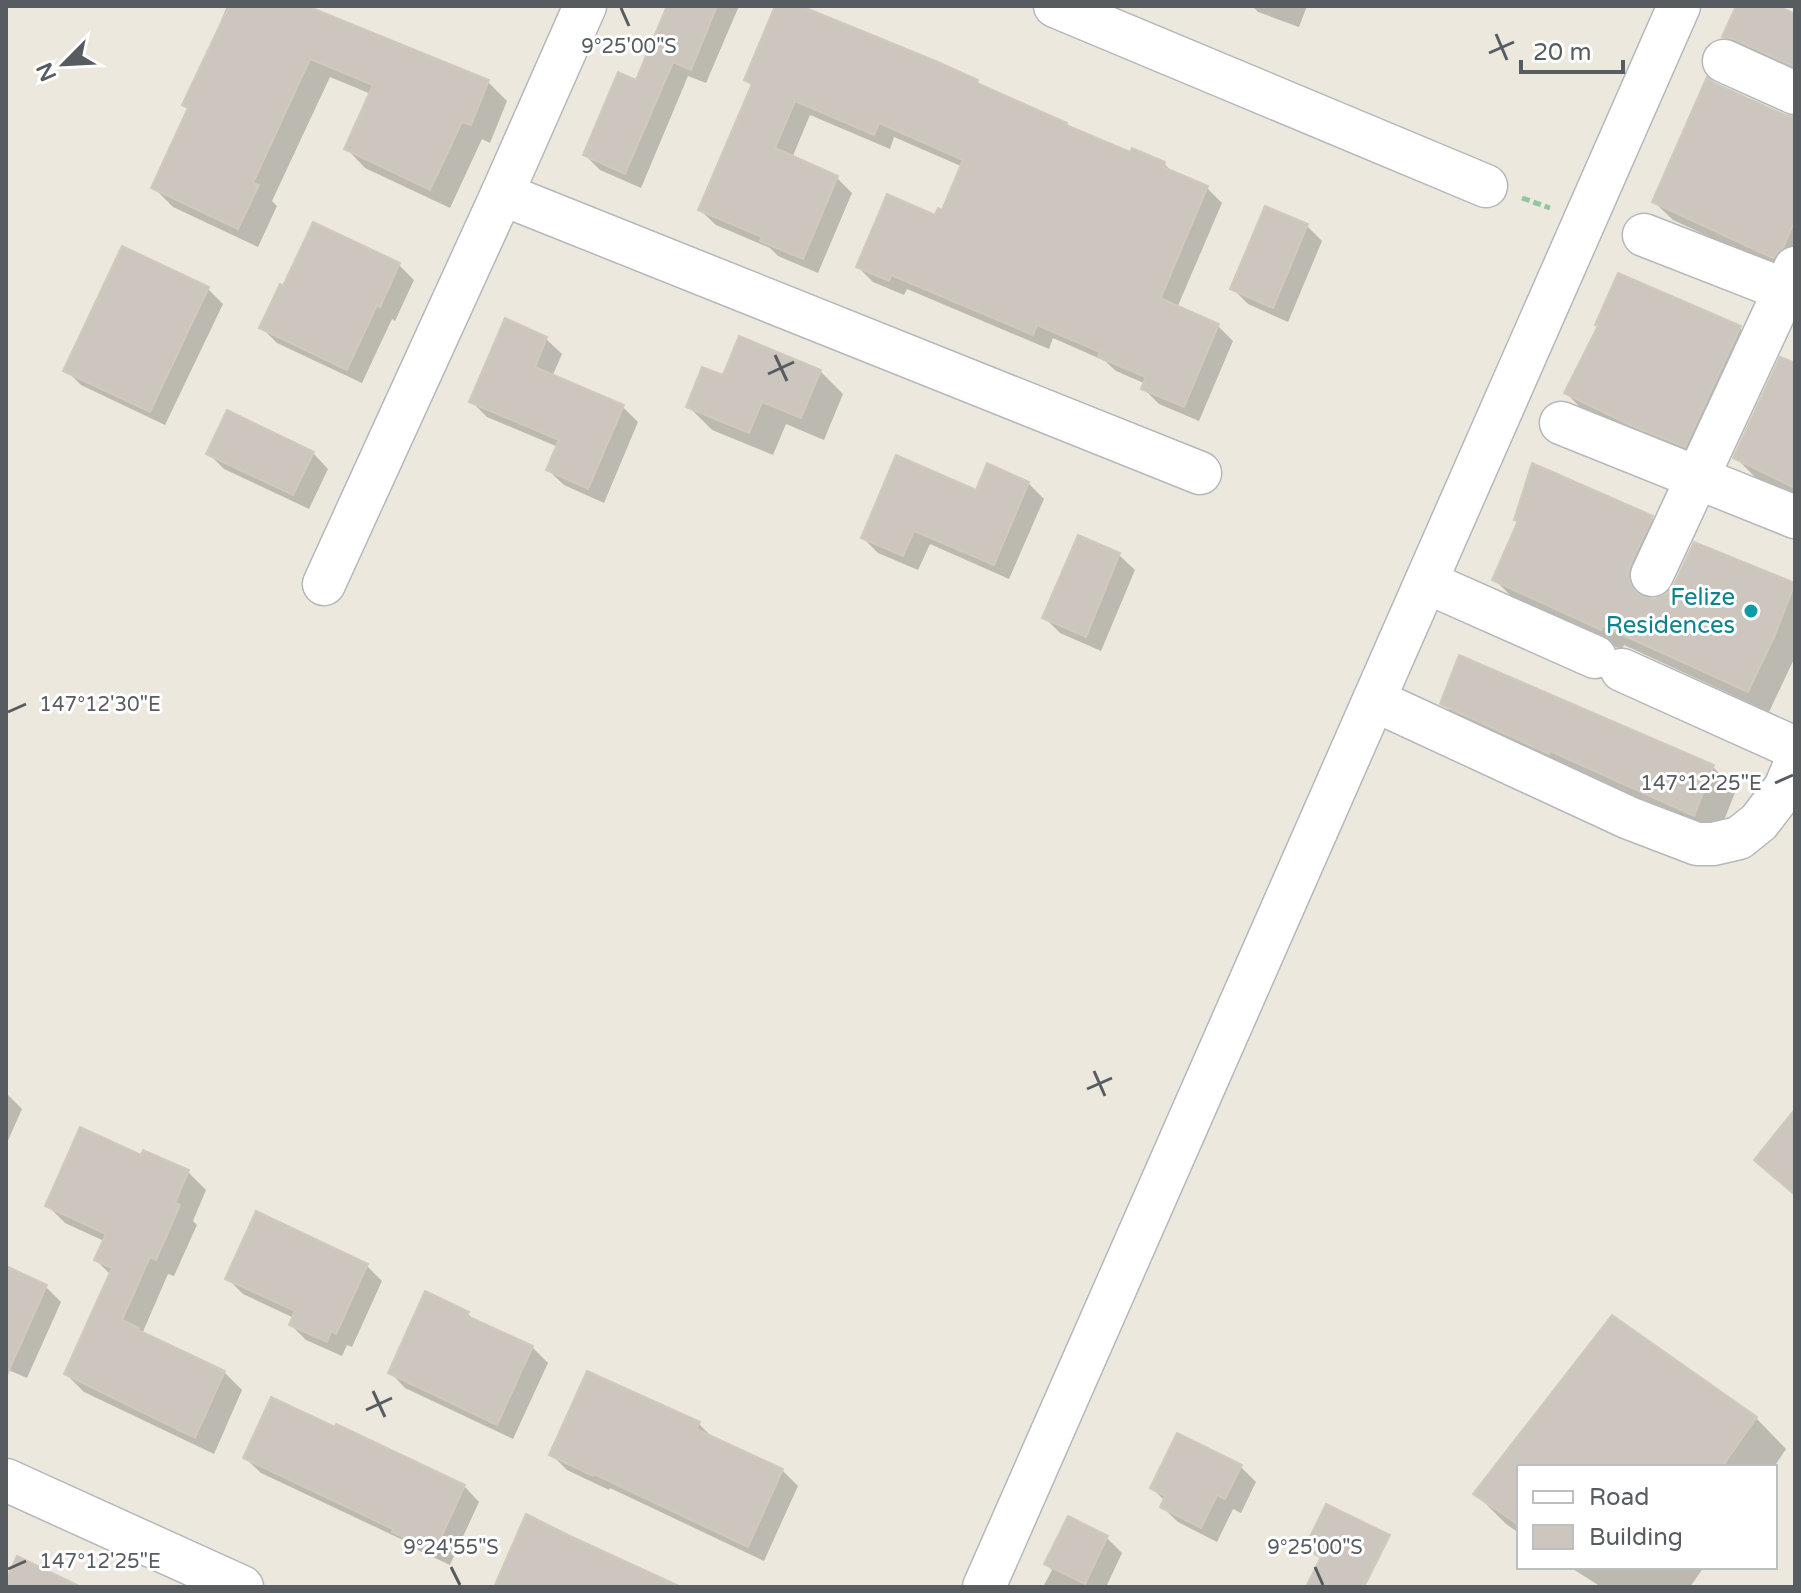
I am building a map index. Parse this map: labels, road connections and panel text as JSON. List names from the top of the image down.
{
  "places": ["Felize Residences"],
  "legend": ["Road", "Building"],
  "scale_bar": "20 m",
  "north": "bottom left",
  "coordinates": [
    "9°25'00\"S",
    "147°12'30\"E",
    "147°12'25\"E",
    "9°24'55\"S"
  ]
}
